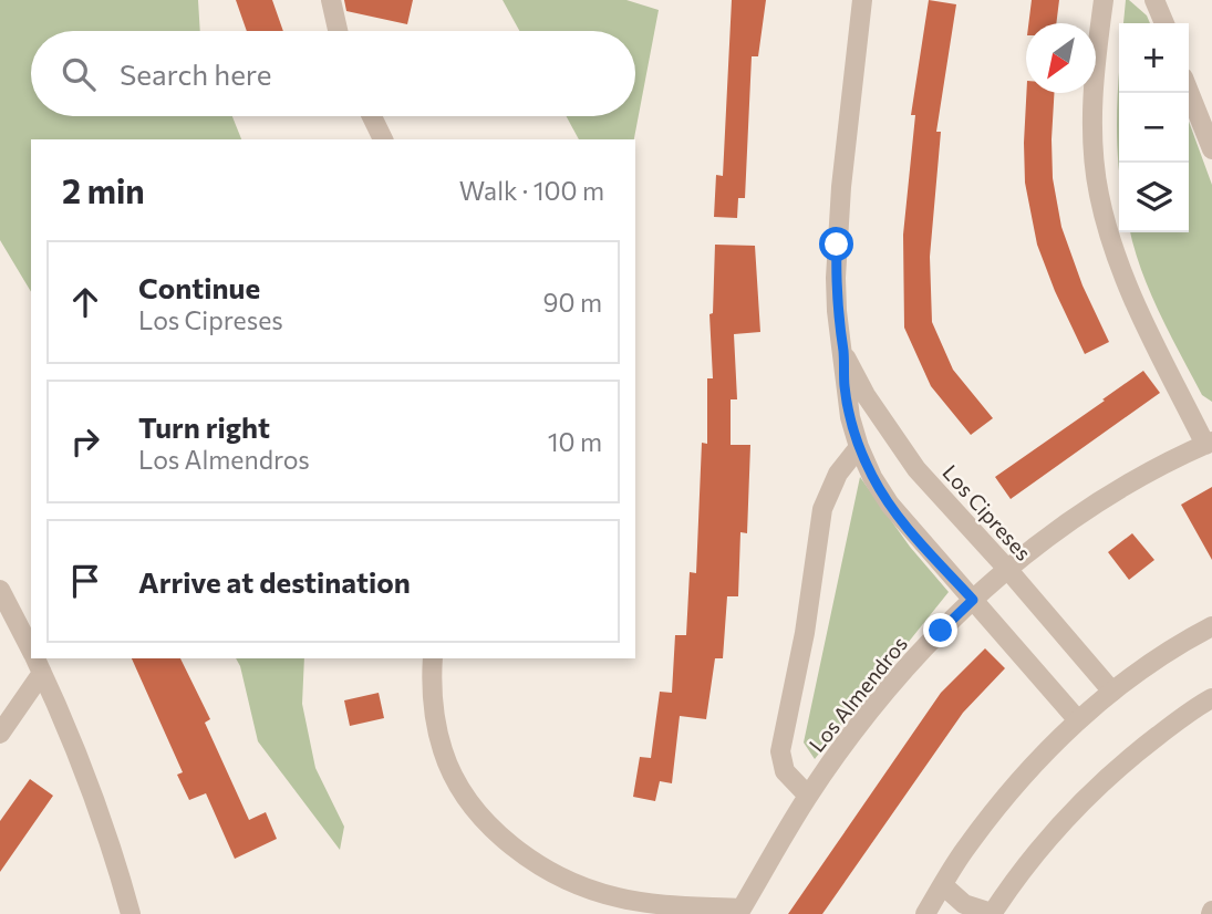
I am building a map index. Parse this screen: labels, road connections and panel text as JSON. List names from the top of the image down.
{
  "streets": {
    "street": ["Los Cipreses", "Los Almendros"]
  },
  "crossings": [
    ["Los Cipreses", "Los Almendros"]
  ],
  "north": "bottom left",
  "page": {
    "map_buttons": ["+", "−"],
    "search": "Search here",
    "heading": ["2 min", "Walk · 100 m"],
    "list": [
      ["Continue", "Los Cipreses", "90 m"],
      ["Turn right", "Los Almendros", "10 m"],
      "Arrive at destination"
    ]
  }
}
